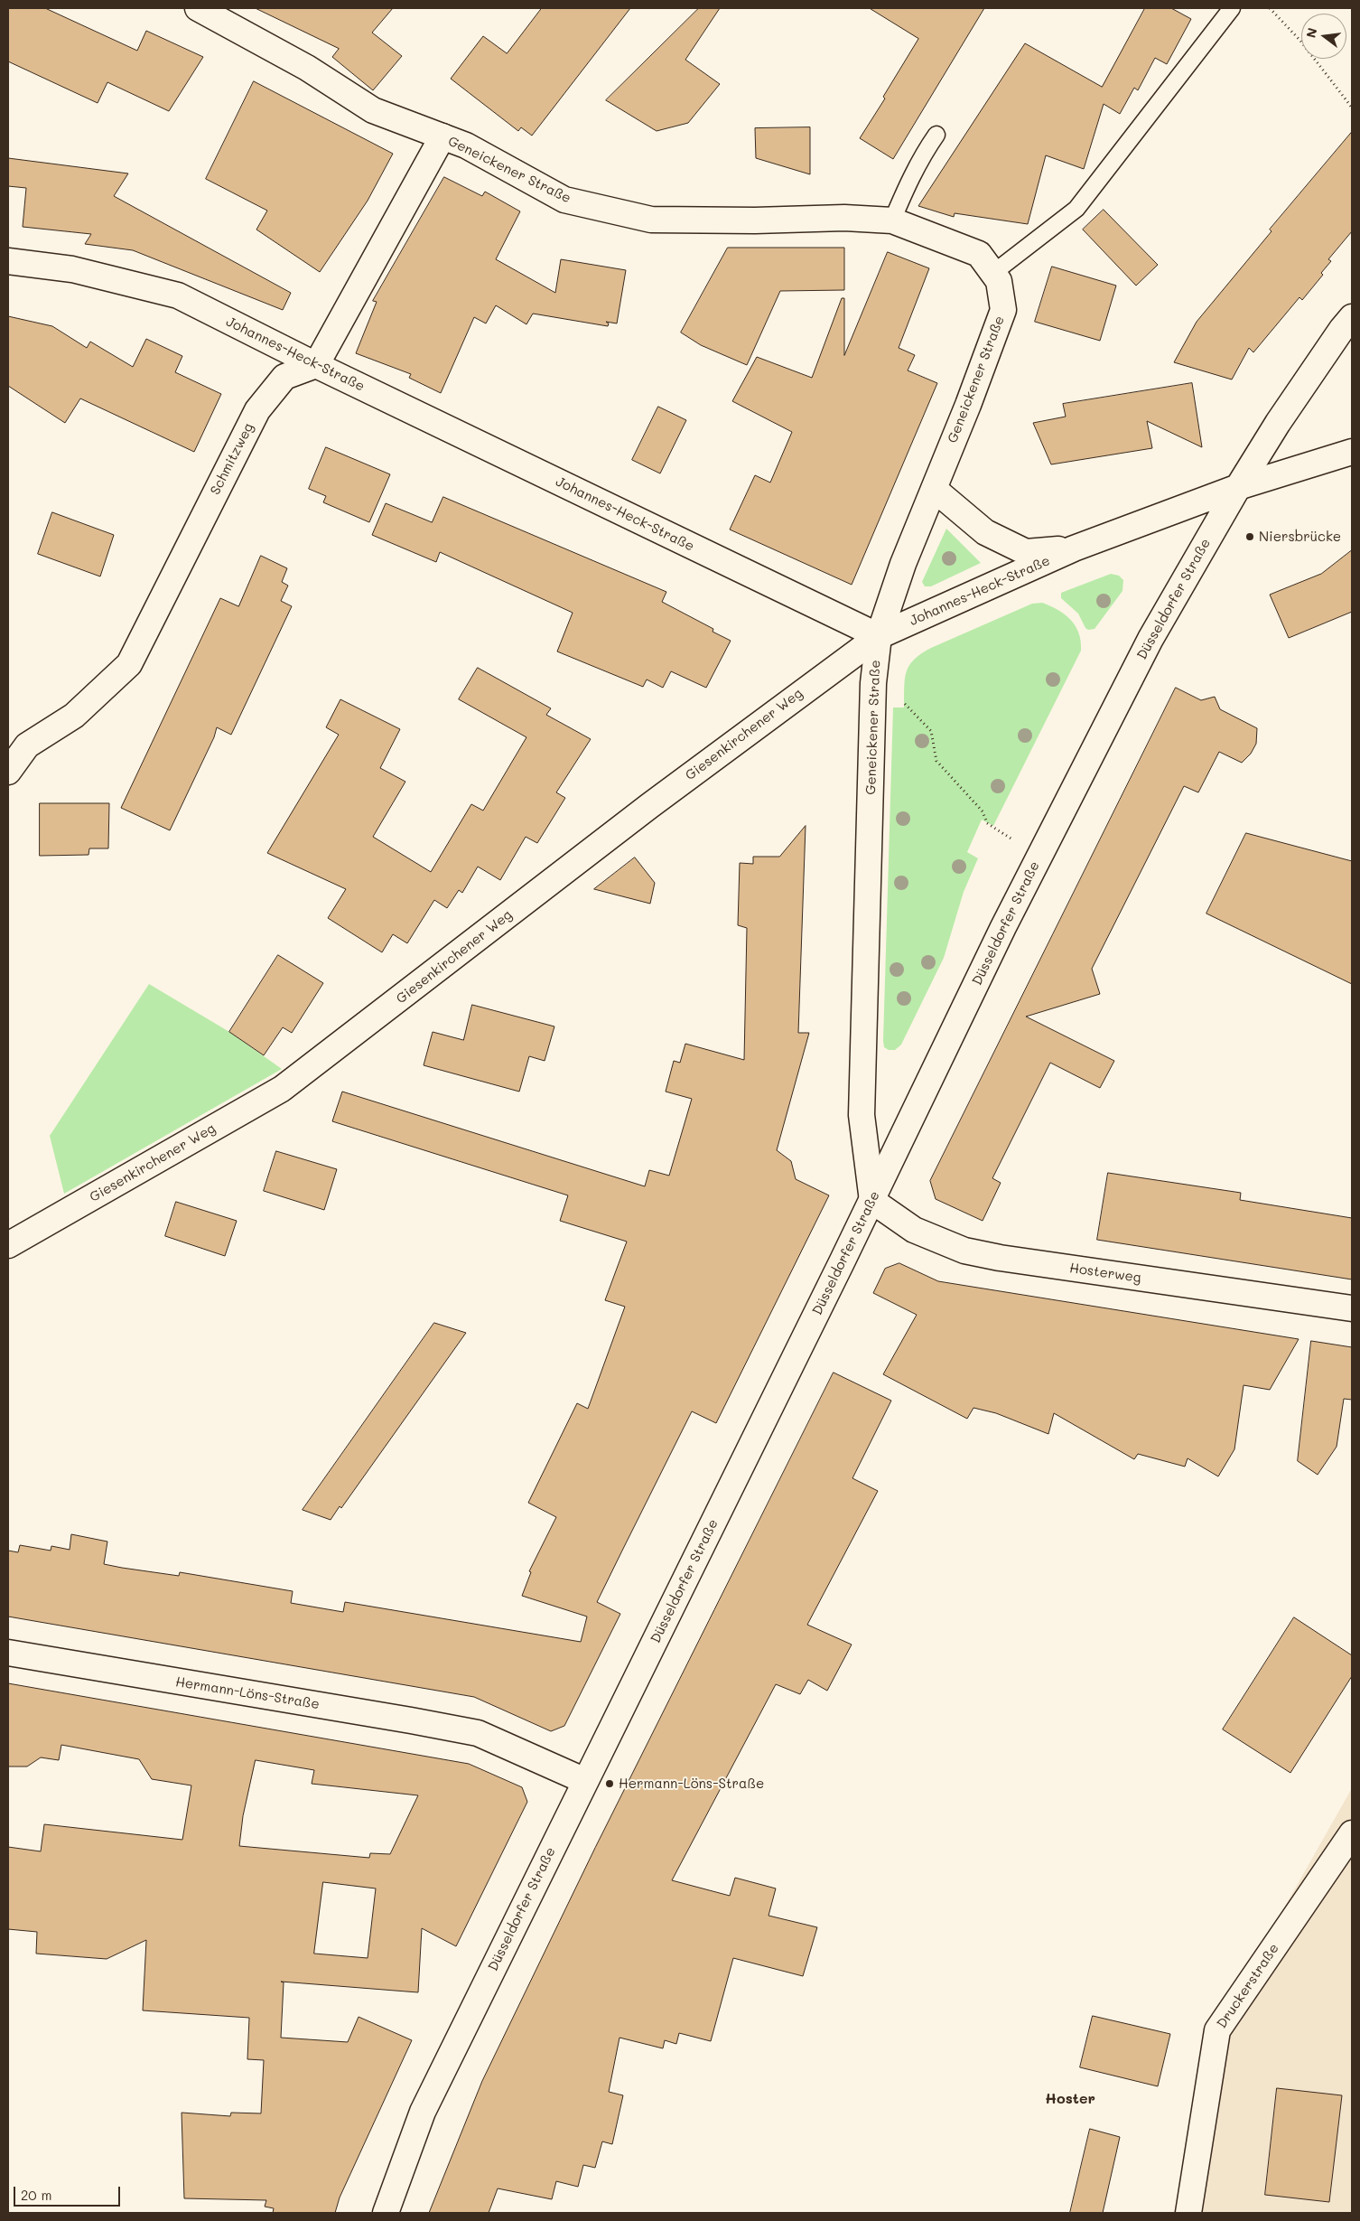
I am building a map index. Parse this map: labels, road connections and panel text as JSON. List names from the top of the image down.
{
  "streets": {
    "street": [
      "Geneickener Straße",
      "Johannes-Heck-Straße",
      "Schmitzweg",
      "Düsseldorfer Straße",
      "Giesenkirchener Weg",
      "Hosterweg",
      "Hermann-Löns-Straße",
      "Druckerstraße"
    ]
  },
  "crossings": [
    ["Geneickener Straße", "Johannes-Heck-Straße"],
    ["Geneickener Straße", "Düsseldorfer Straße"],
    ["Geneickener Straße", "Giesenkirchener Weg"],
    ["Geneickener Straße", "Hosterweg"],
    ["Johannes-Heck-Straße", "Schmitzweg"],
    ["Johannes-Heck-Straße", "Düsseldorfer Straße"],
    ["Johannes-Heck-Straße", "Giesenkirchener Weg"],
    ["Düsseldorfer Straße", "Hosterweg"],
    ["Düsseldorfer Straße", "Hermann-Löns-Straße"]
  ],
  "districts": ["Hoster"],
  "places": ["Niersbrücke", "Hermann-Löns-Straße"],
  "scale_bar": "20 m",
  "north": "left"
}
